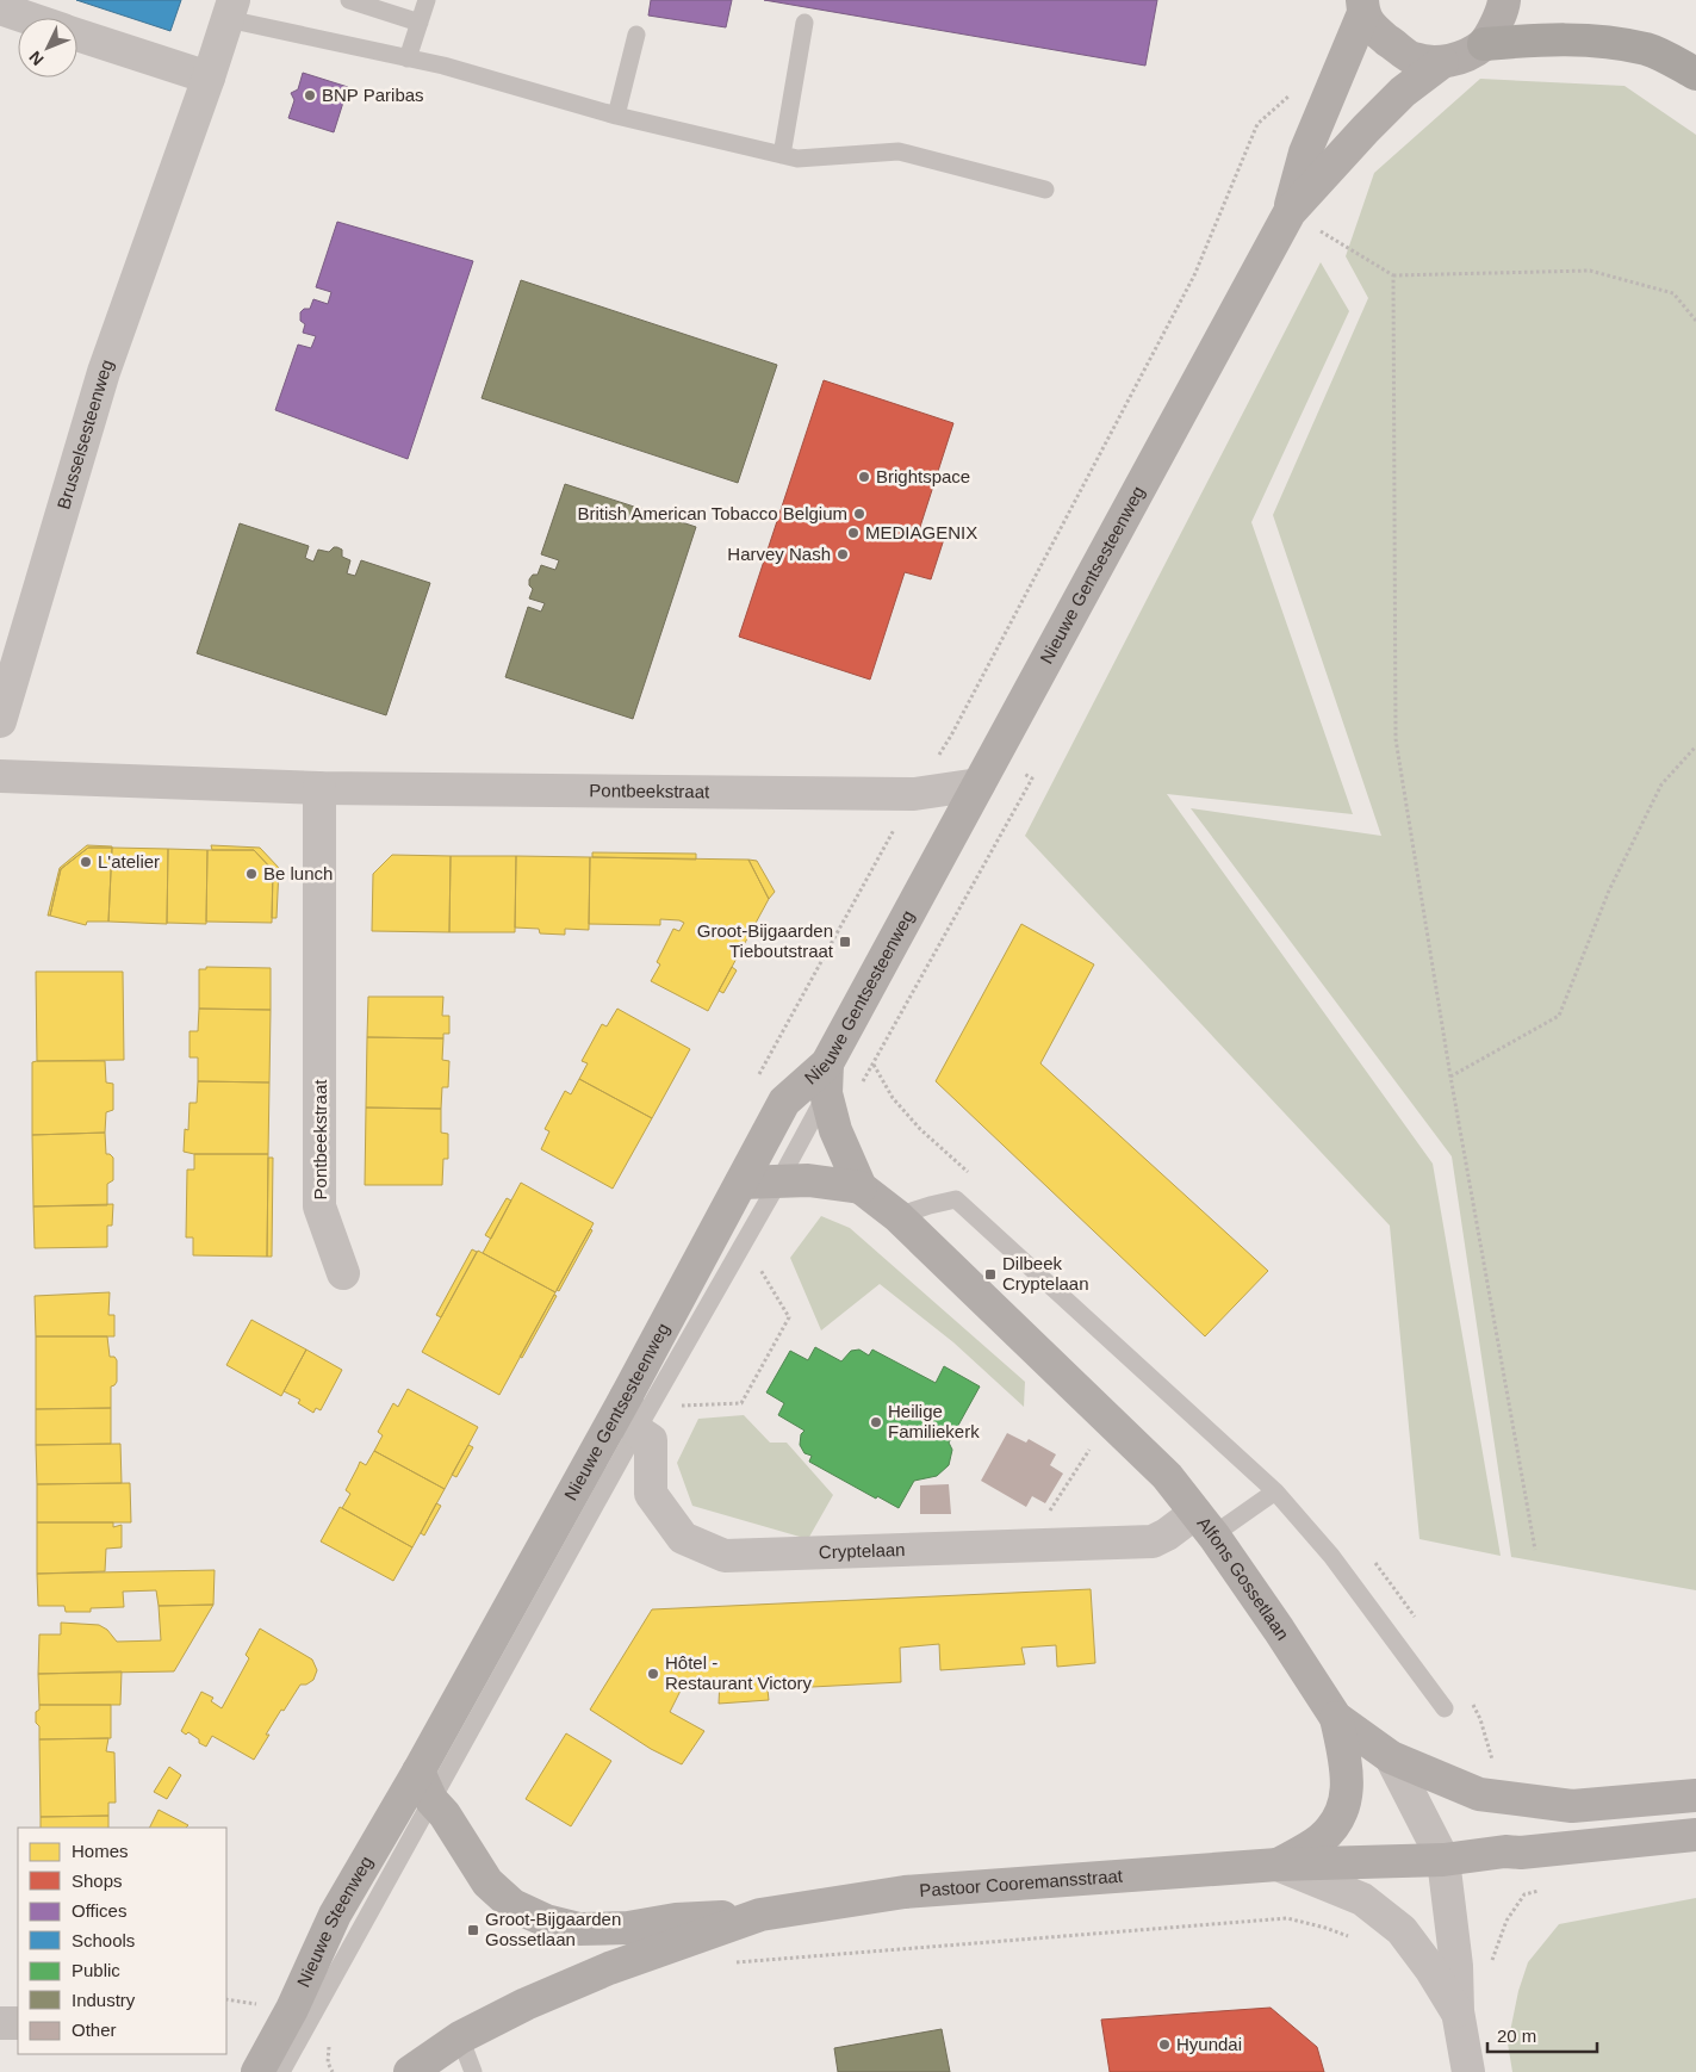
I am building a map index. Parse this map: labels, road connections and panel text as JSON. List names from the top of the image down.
{
  "streets": {
    "main road": [
      "Nieuwe Gentsesteenweg",
      "Alfons Gossetlaan",
      "Pastoor Cooremansstraat",
      "Nieuwe Steenweg"
    ],
    "street": ["Brusselsesteenweg", "Pontbeekstraat", "Cryptelaan"]
  },
  "crossings": [
    ["Nieuwe Gentsesteenweg", "Pontbeekstraat"],
    ["Nieuwe Gentsesteenweg", "Cryptelaan"],
    ["Nieuwe Gentsesteenweg", "Nieuwe Steenweg"],
    ["Cryptelaan", "Alfons Gossetlaan"]
  ],
  "places": {
    "other": [
      "BNP Paribas",
      "Brightspace",
      "British American Tobacco Belgium",
      "MEDIAGENIX",
      "Harvey Nash",
      "L'atelier",
      "Be lunch",
      "Heilige Familiekerk",
      "Hôtel - Restaurant Victory",
      "Hyundai"
    ],
    "transit": ["Groot-Bijgaarden Tieboutstraat", "Dilbeek Cryptelaan", "Groot-Bijgaarden Gossetlaan"]
  },
  "legend": [
    "Homes",
    "Shops",
    "Offices",
    "Schools",
    "Public",
    "Industry",
    "Other"
  ],
  "scale_bar": "20 m",
  "north": "bottom left"
}
